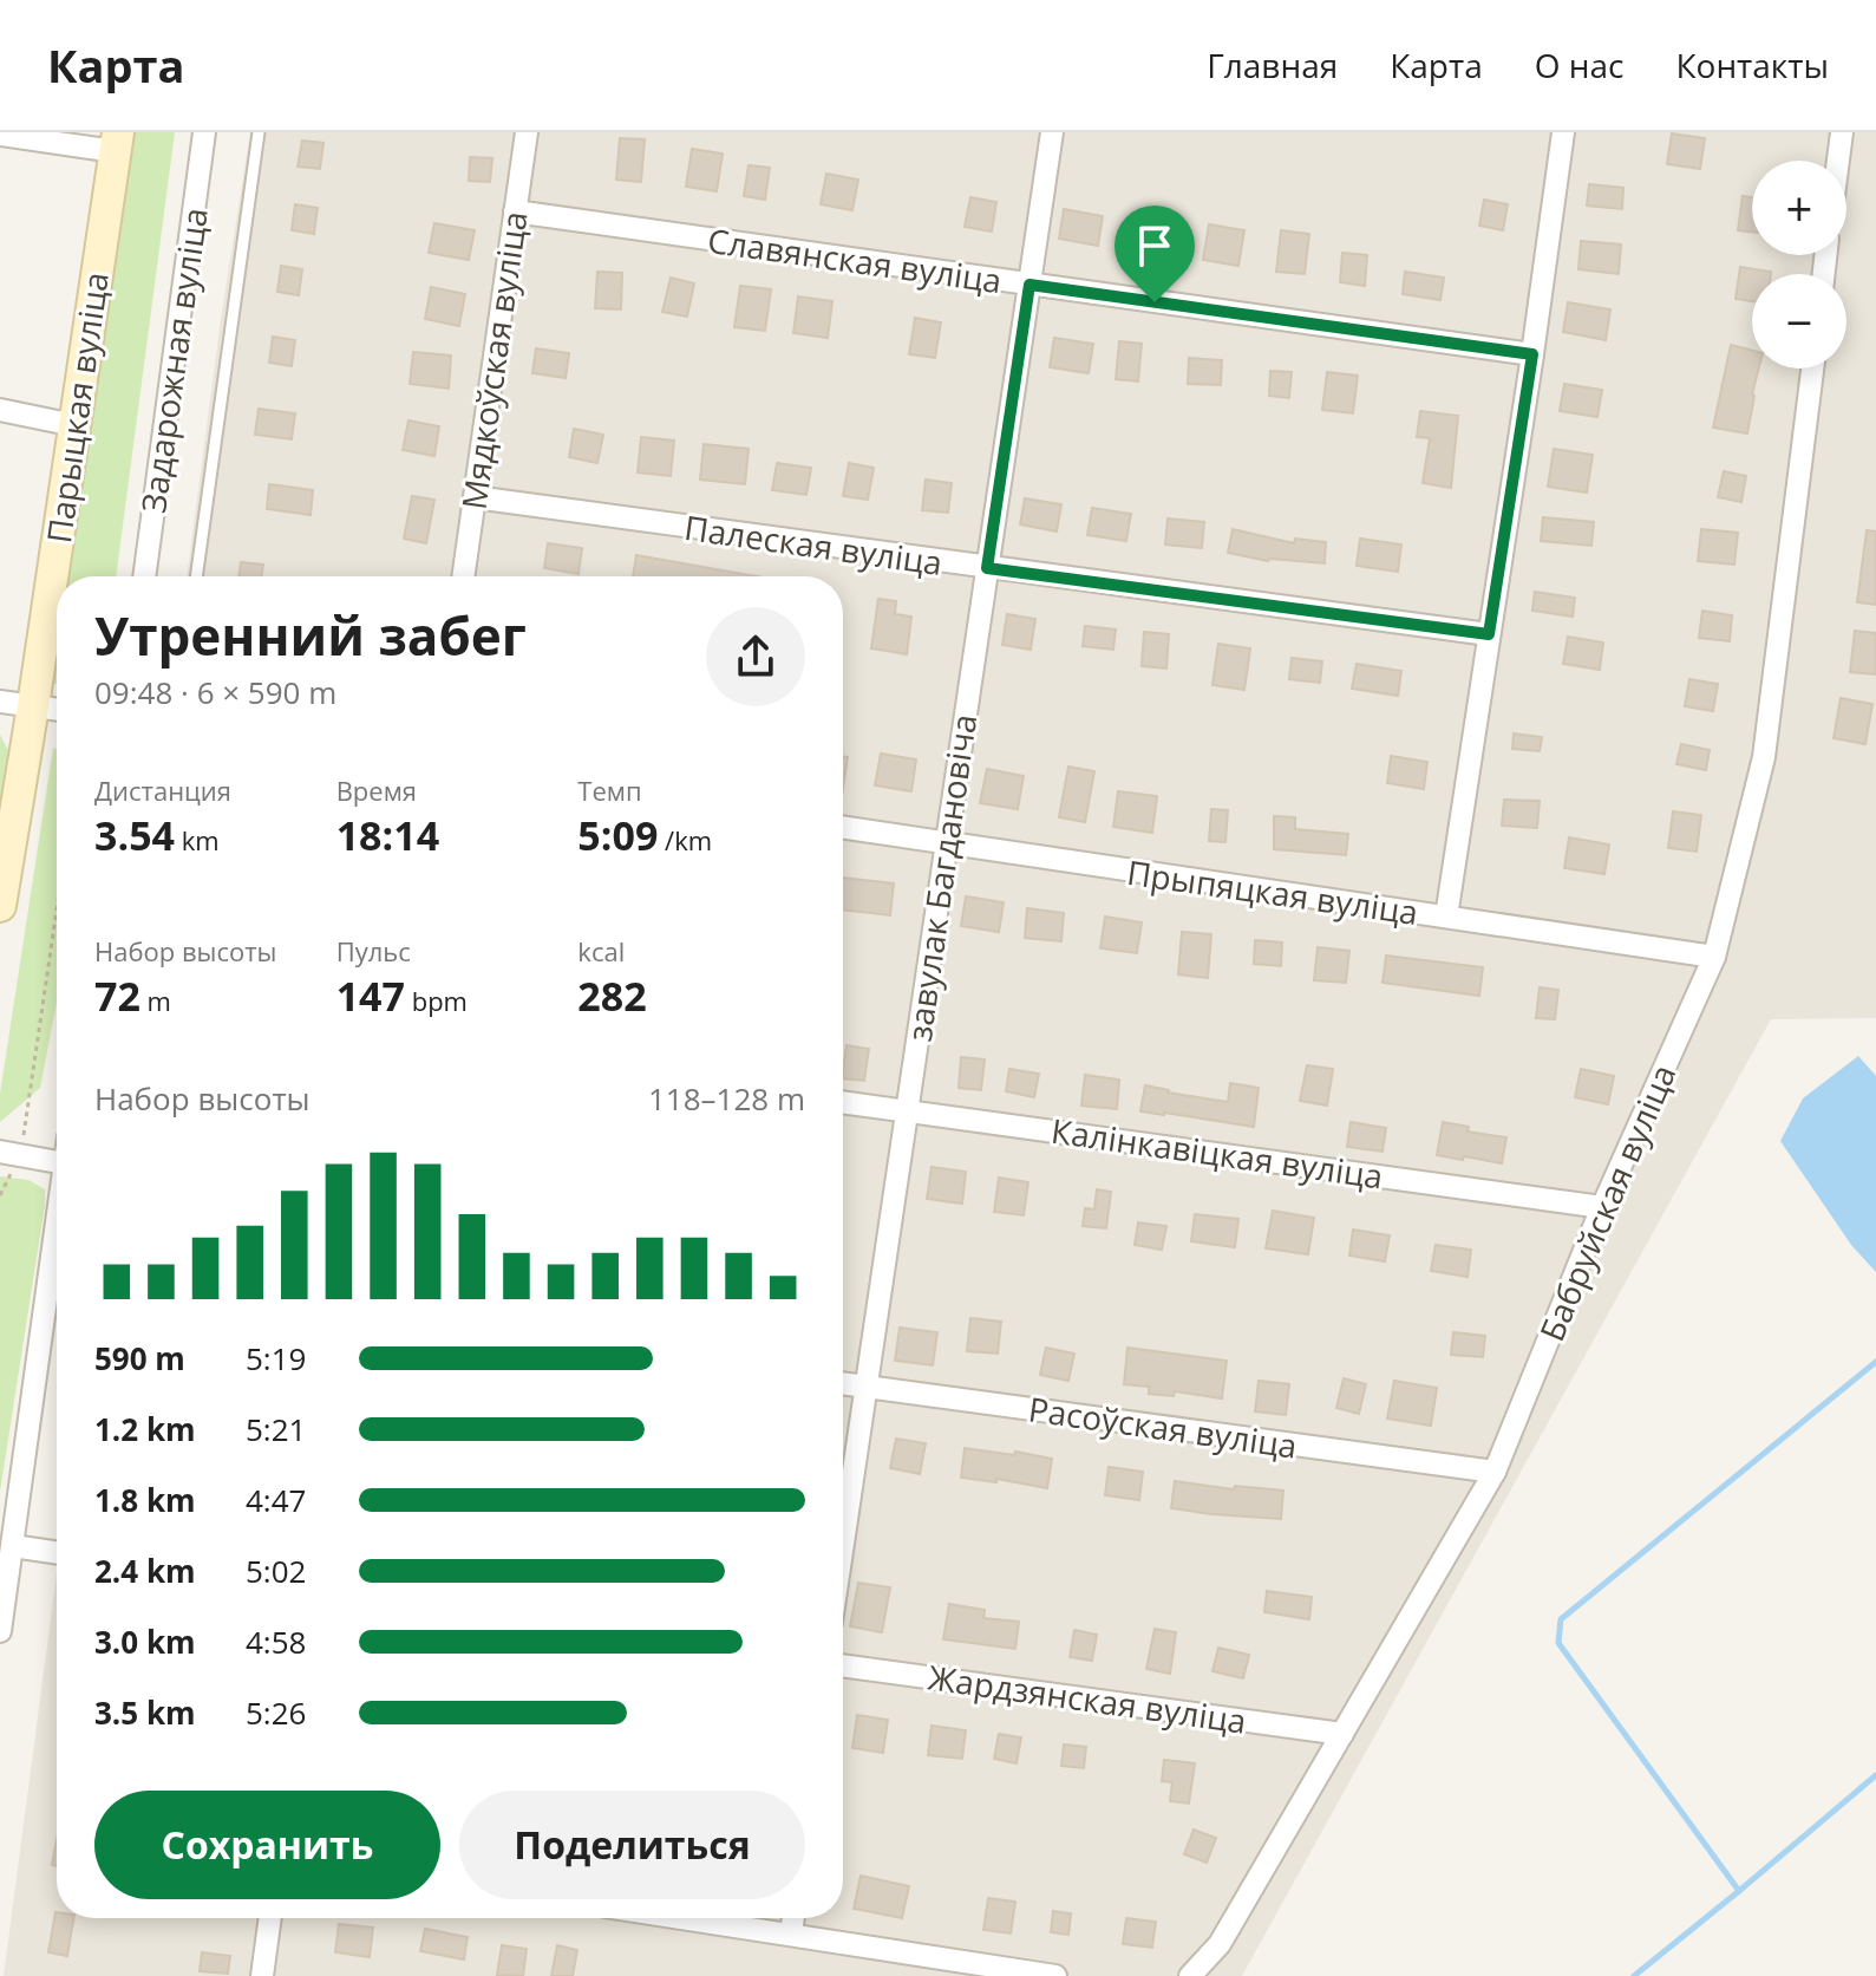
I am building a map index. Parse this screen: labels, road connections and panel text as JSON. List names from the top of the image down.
{
  "streets": {
    "main road": ["Парыцкая вуліца"],
    "street": [
      "Славянская вуліца",
      "Задарожная вуліца",
      "Мядкоўская вуліца",
      "Палеская вуліца",
      "завулак Багдановіча",
      "Прыпяцкая вуліца",
      "Калінкавіцкая вуліца",
      "Бабруйская вуліца",
      "Расоўская вуліца",
      "Жардзянская вуліца"
    ]
  },
  "crossings": [
    ["Славянская вуліца", "Мядкоўская вуліца"],
    ["Славянская вуліца", "завулак Багдановіча"],
    ["Мядкоўская вуліца", "Палеская вуліца"],
    ["Палеская вуліца", "завулак Багдановіча"],
    ["завулак Багдановіча", "Прыпяцкая вуліца"],
    ["завулак Багдановіча", "Калінкавіцкая вуліца"],
    ["завулак Багдановіча", "Расоўская вуліца"],
    ["Прыпяцкая вуліца", "Бабруйская вуліца"],
    ["Калінкавіцкая вуліца", "Бабруйская вуліца"],
    ["Бабруйская вуліца", "Расоўская вуліца"],
    ["Бабруйская вуліца", "Жардзянская вуліца"]
  ],
  "page": {
    "header": "Карта",
    "nav": [
      "Главная",
      "Карта",
      "О нас",
      "Контакты"
    ],
    "map_buttons": ["+", "−"],
    "heading": ["Утренний забег", "09:48 · 6 × 590 m"],
    "stats": [
      ["Дистанция", "3.54 km"],
      ["Время", "18:14"],
      ["Темп", "5:09 /km"],
      ["Набор высоты", "72 m"],
      ["Пульс", "147 bpm"],
      ["kcal", "282"]
    ],
    "chart": ["Набор высоты", "118–128 m"],
    "list": [
      {
        "name": "590 m",
        "note": "5:19"
      },
      {
        "name": "1.2 km",
        "note": "5:21"
      },
      {
        "name": "1.8 km",
        "note": "4:47"
      },
      {
        "name": "2.4 km",
        "note": "5:02"
      },
      {
        "name": "3.0 km",
        "note": "4:58"
      },
      {
        "name": "3.5 km",
        "note": "5:26"
      }
    ],
    "buttons": ["Сохранить", "Поделиться"]
  }
}
